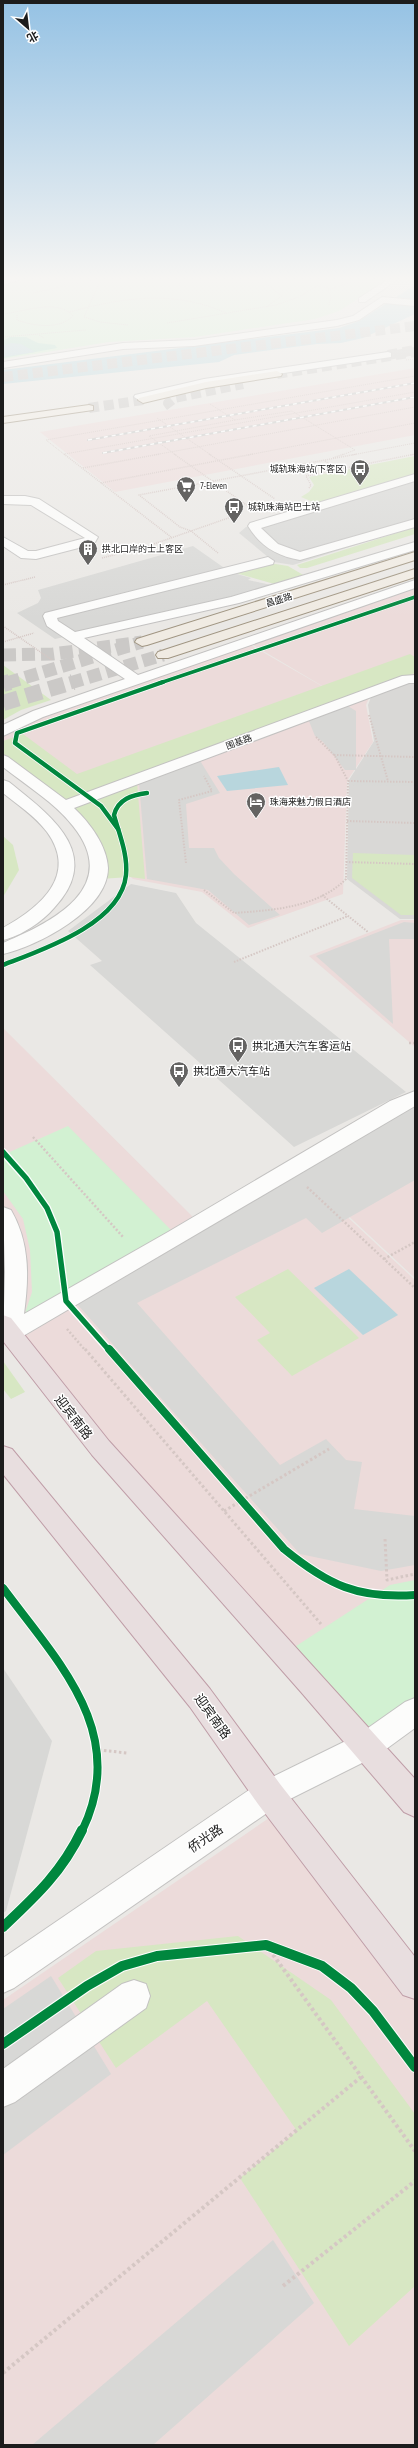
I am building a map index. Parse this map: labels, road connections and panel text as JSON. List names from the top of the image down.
{
  "streets": {
    "highway": ["迎宾南路"],
    "main road": ["昌盛路"],
    "street": ["围基路", "侨光路"]
  },
  "crossings": [
    ["迎宾南路", "侨光路"]
  ],
  "places": {
    "bus stop": [
      "城轨珠海站(下客区)",
      "城轨珠海站巴士站",
      "拱北通大汽车客运站",
      "拱北通大汽车站"
    ],
    "supermarket": ["7-Eleven"],
    "building": ["拱北口岸的士上客区"],
    "hotel": ["珠海来魅力假日酒店"]
  },
  "north": "bottom right"
}
